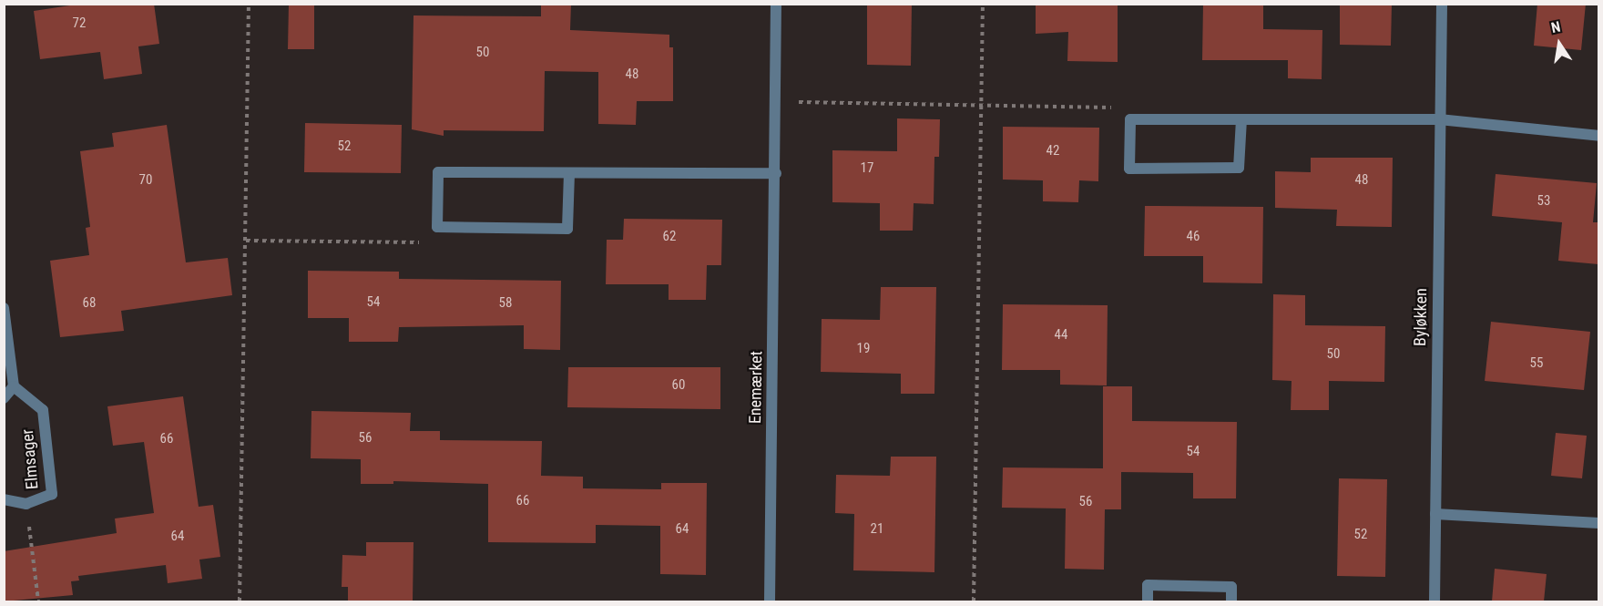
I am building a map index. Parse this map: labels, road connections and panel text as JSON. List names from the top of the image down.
{
  "streets": {
    "street": ["Byløkken", "Enemærket", "Elmsager"]
  },
  "house_numbers": [
    "72",
    "50",
    "48",
    "52",
    "42",
    "17",
    "70",
    "48",
    "53",
    "62",
    "46",
    "54",
    "68",
    "58",
    "44",
    "19",
    "50",
    "55",
    "60",
    "56",
    "66",
    "54",
    "66",
    "56",
    "64",
    "21",
    "52",
    "64"
  ],
  "north": "top"
}
